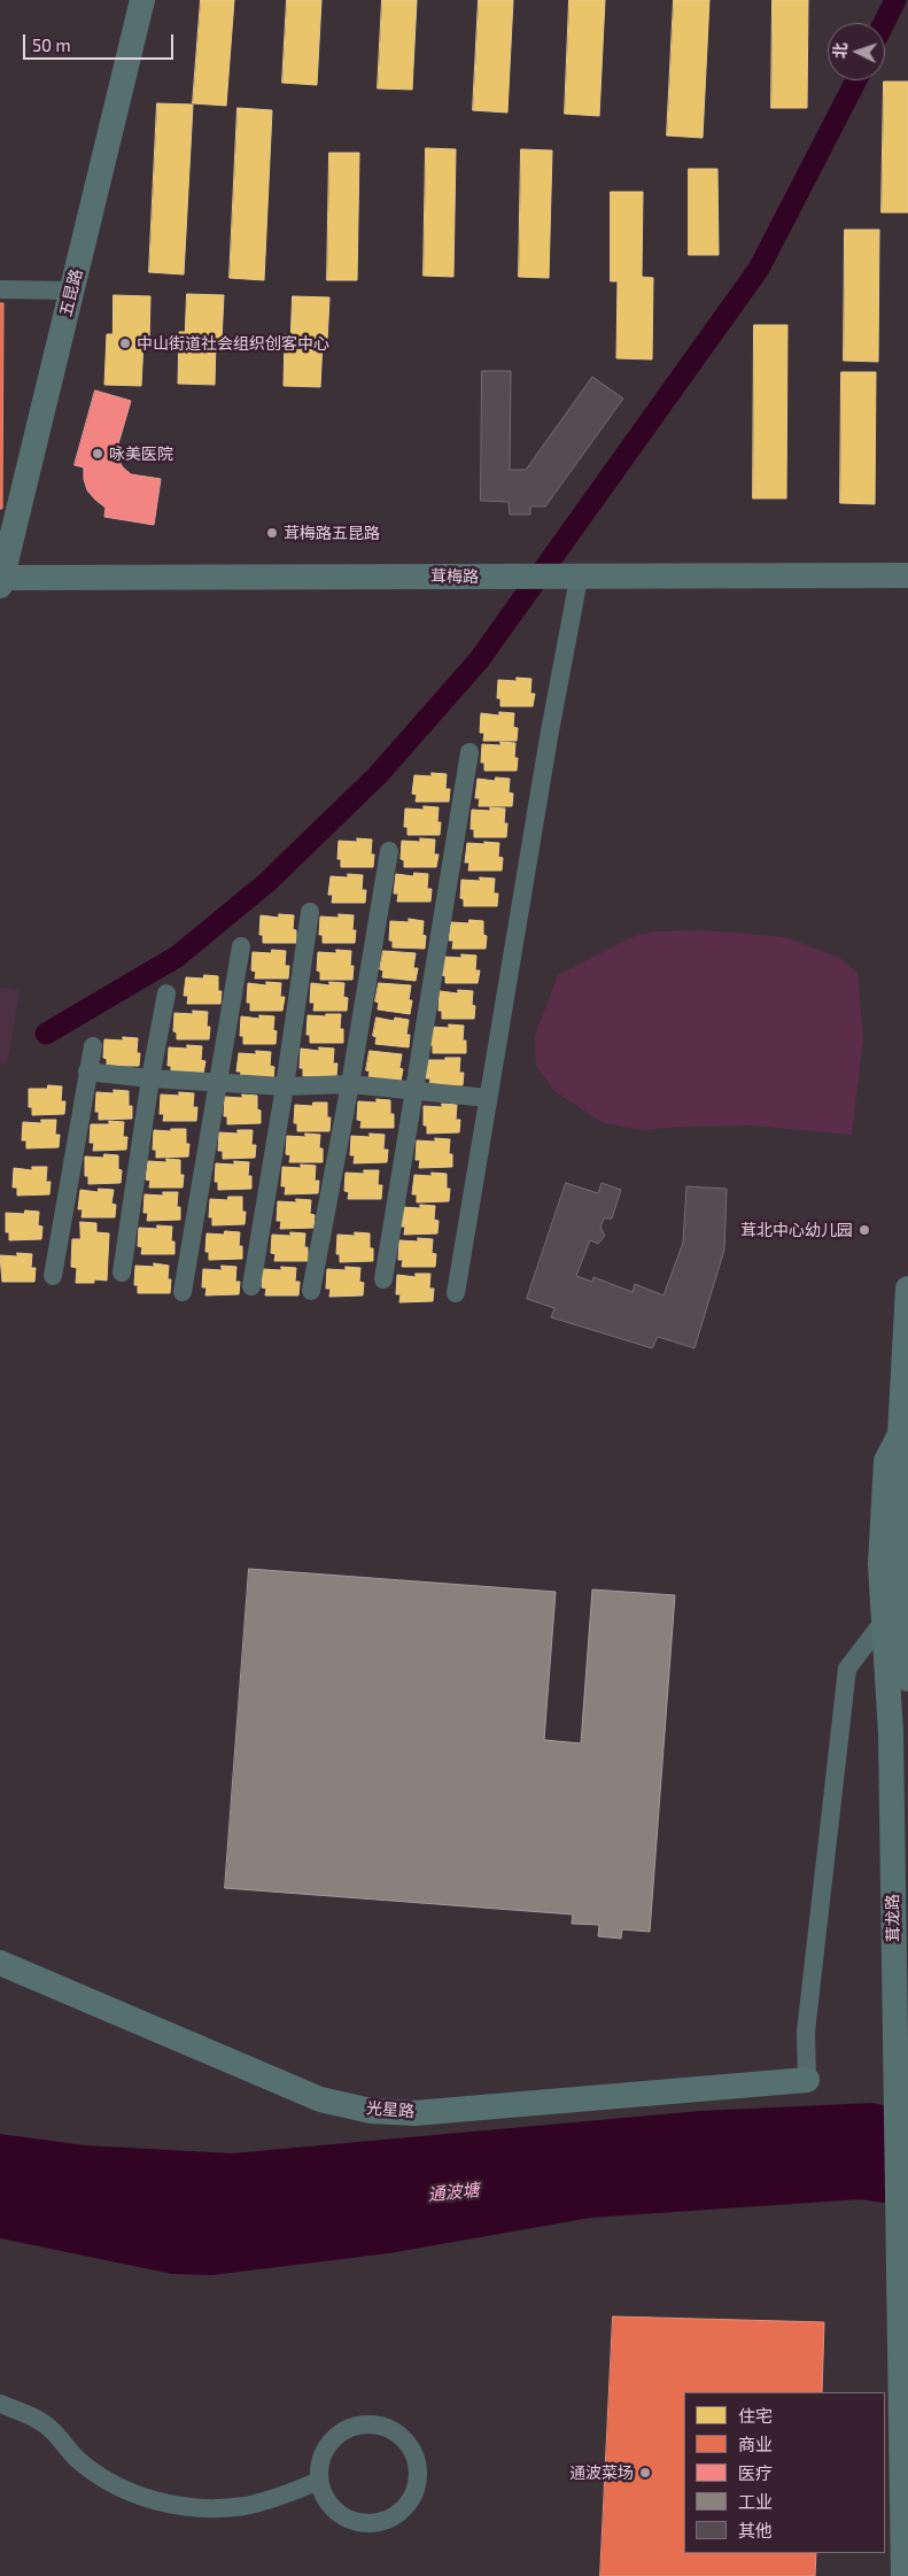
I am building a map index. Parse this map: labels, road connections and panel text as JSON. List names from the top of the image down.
{
  "streets": {
    "street": [
      "五昆路",
      "茸梅路",
      "茸龙路",
      "光星路"
    ]
  },
  "crossings": [
    ["五昆路", "茸梅路"]
  ],
  "water": ["通波塘"],
  "places": [
    "中山街道社会组织创客中心",
    "咏美医院",
    "茸梅路五昆路",
    "茸北中心幼儿园",
    "通波菜场"
  ],
  "legend": [
    "住宅",
    "商业",
    "医疗",
    "工业",
    "其他"
  ],
  "scale_bar": "50 m",
  "north": "left"
}
